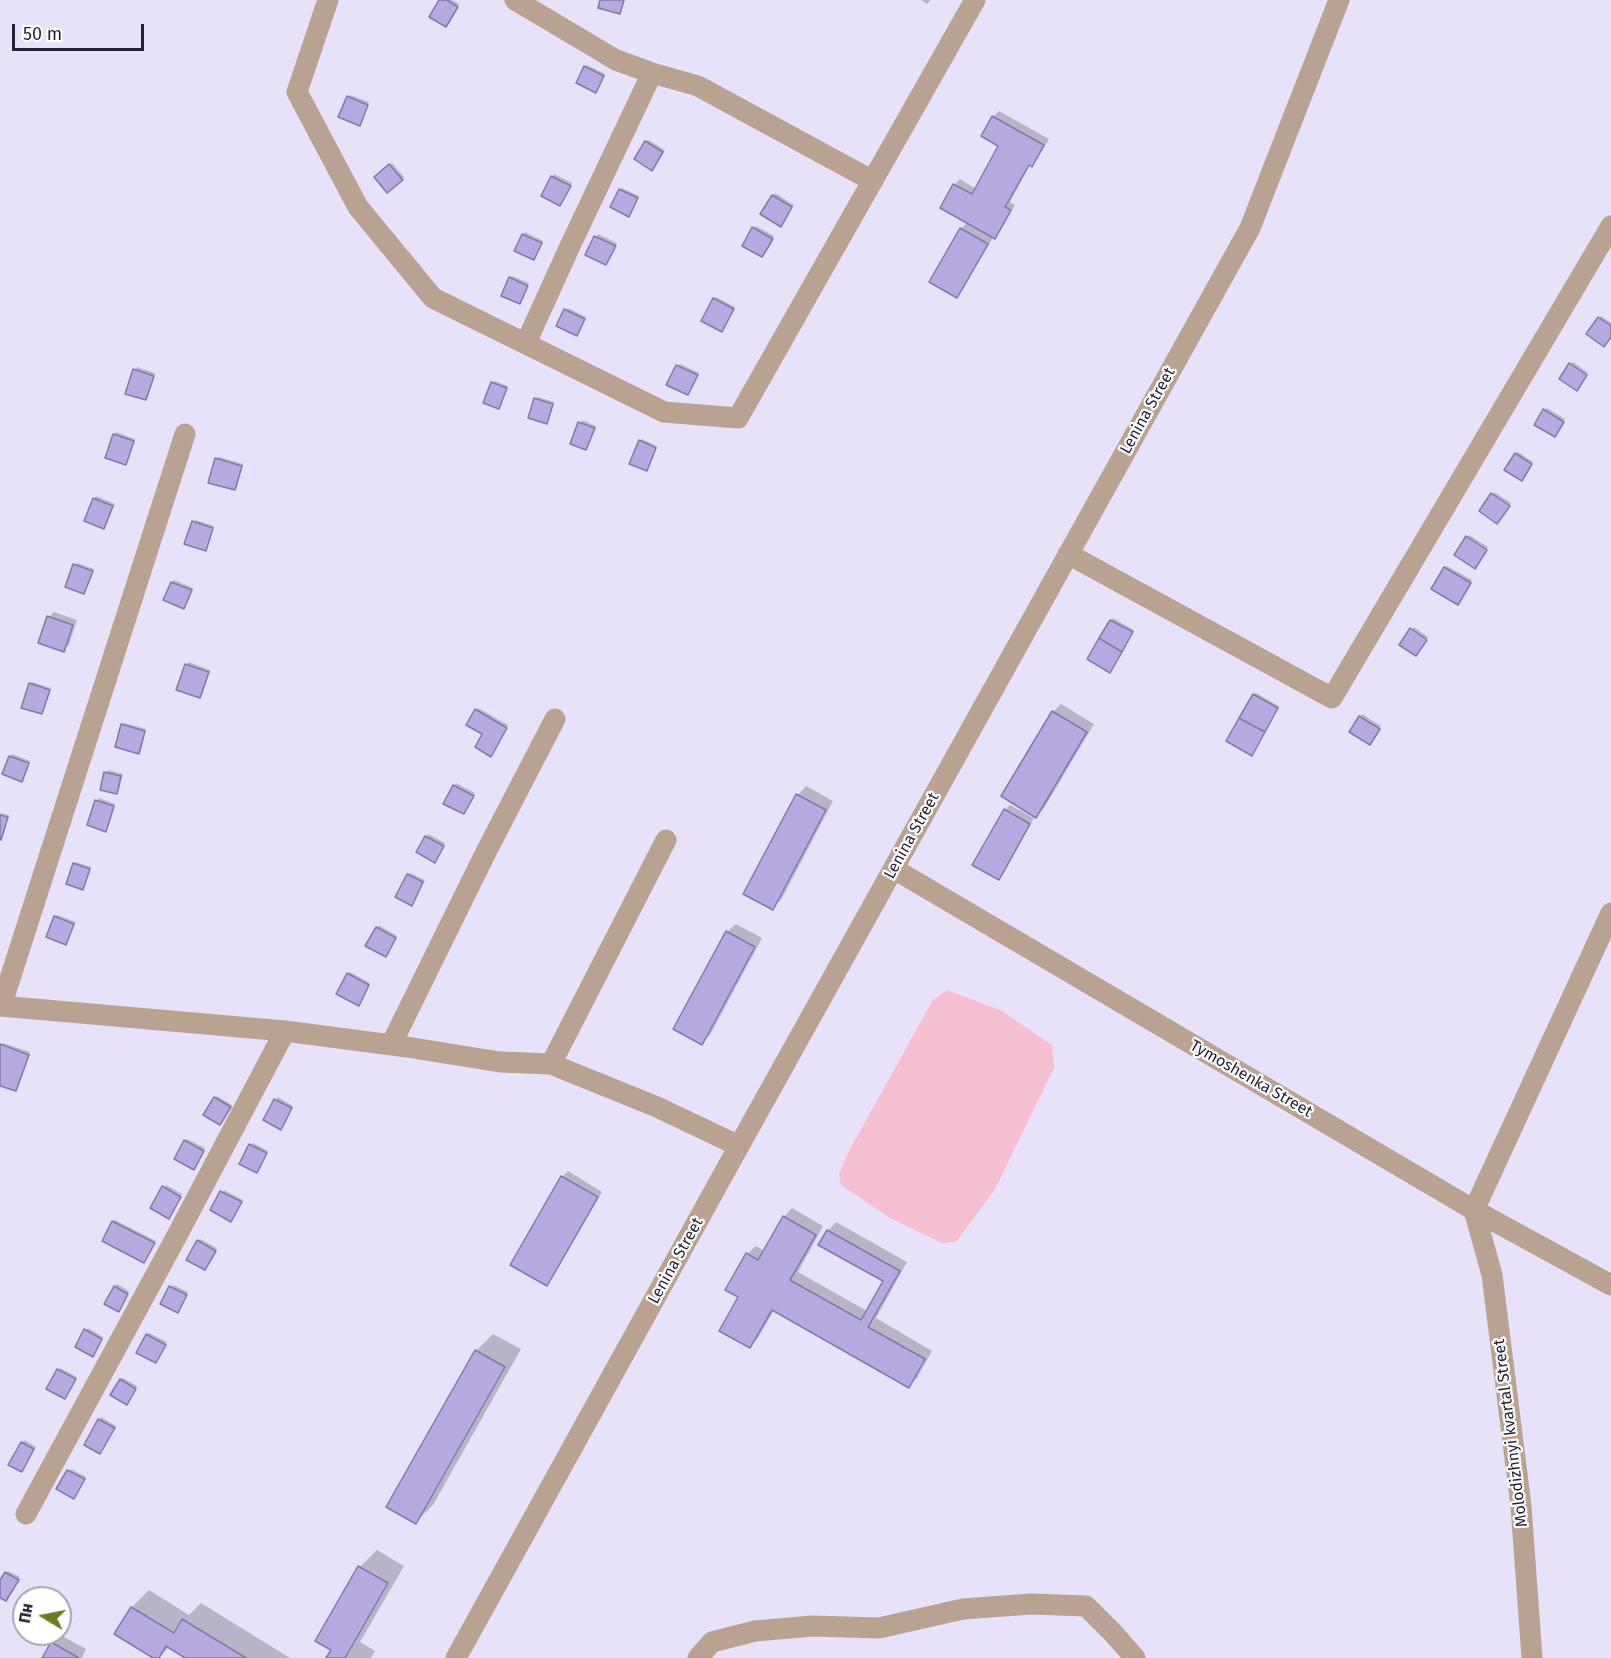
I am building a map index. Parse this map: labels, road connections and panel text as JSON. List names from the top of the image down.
{
  "streets": {
    "street": ["Lenina Street", "Tymoshenka Street", "Molodizhnyi kvartal Street"]
  },
  "crossings": [
    ["Lenina Street", "Tymoshenka Street"],
    ["Tymoshenka Street", "Molodizhnyi kvartal Street"]
  ],
  "scale_bar": "50 m",
  "north": "left"
}
